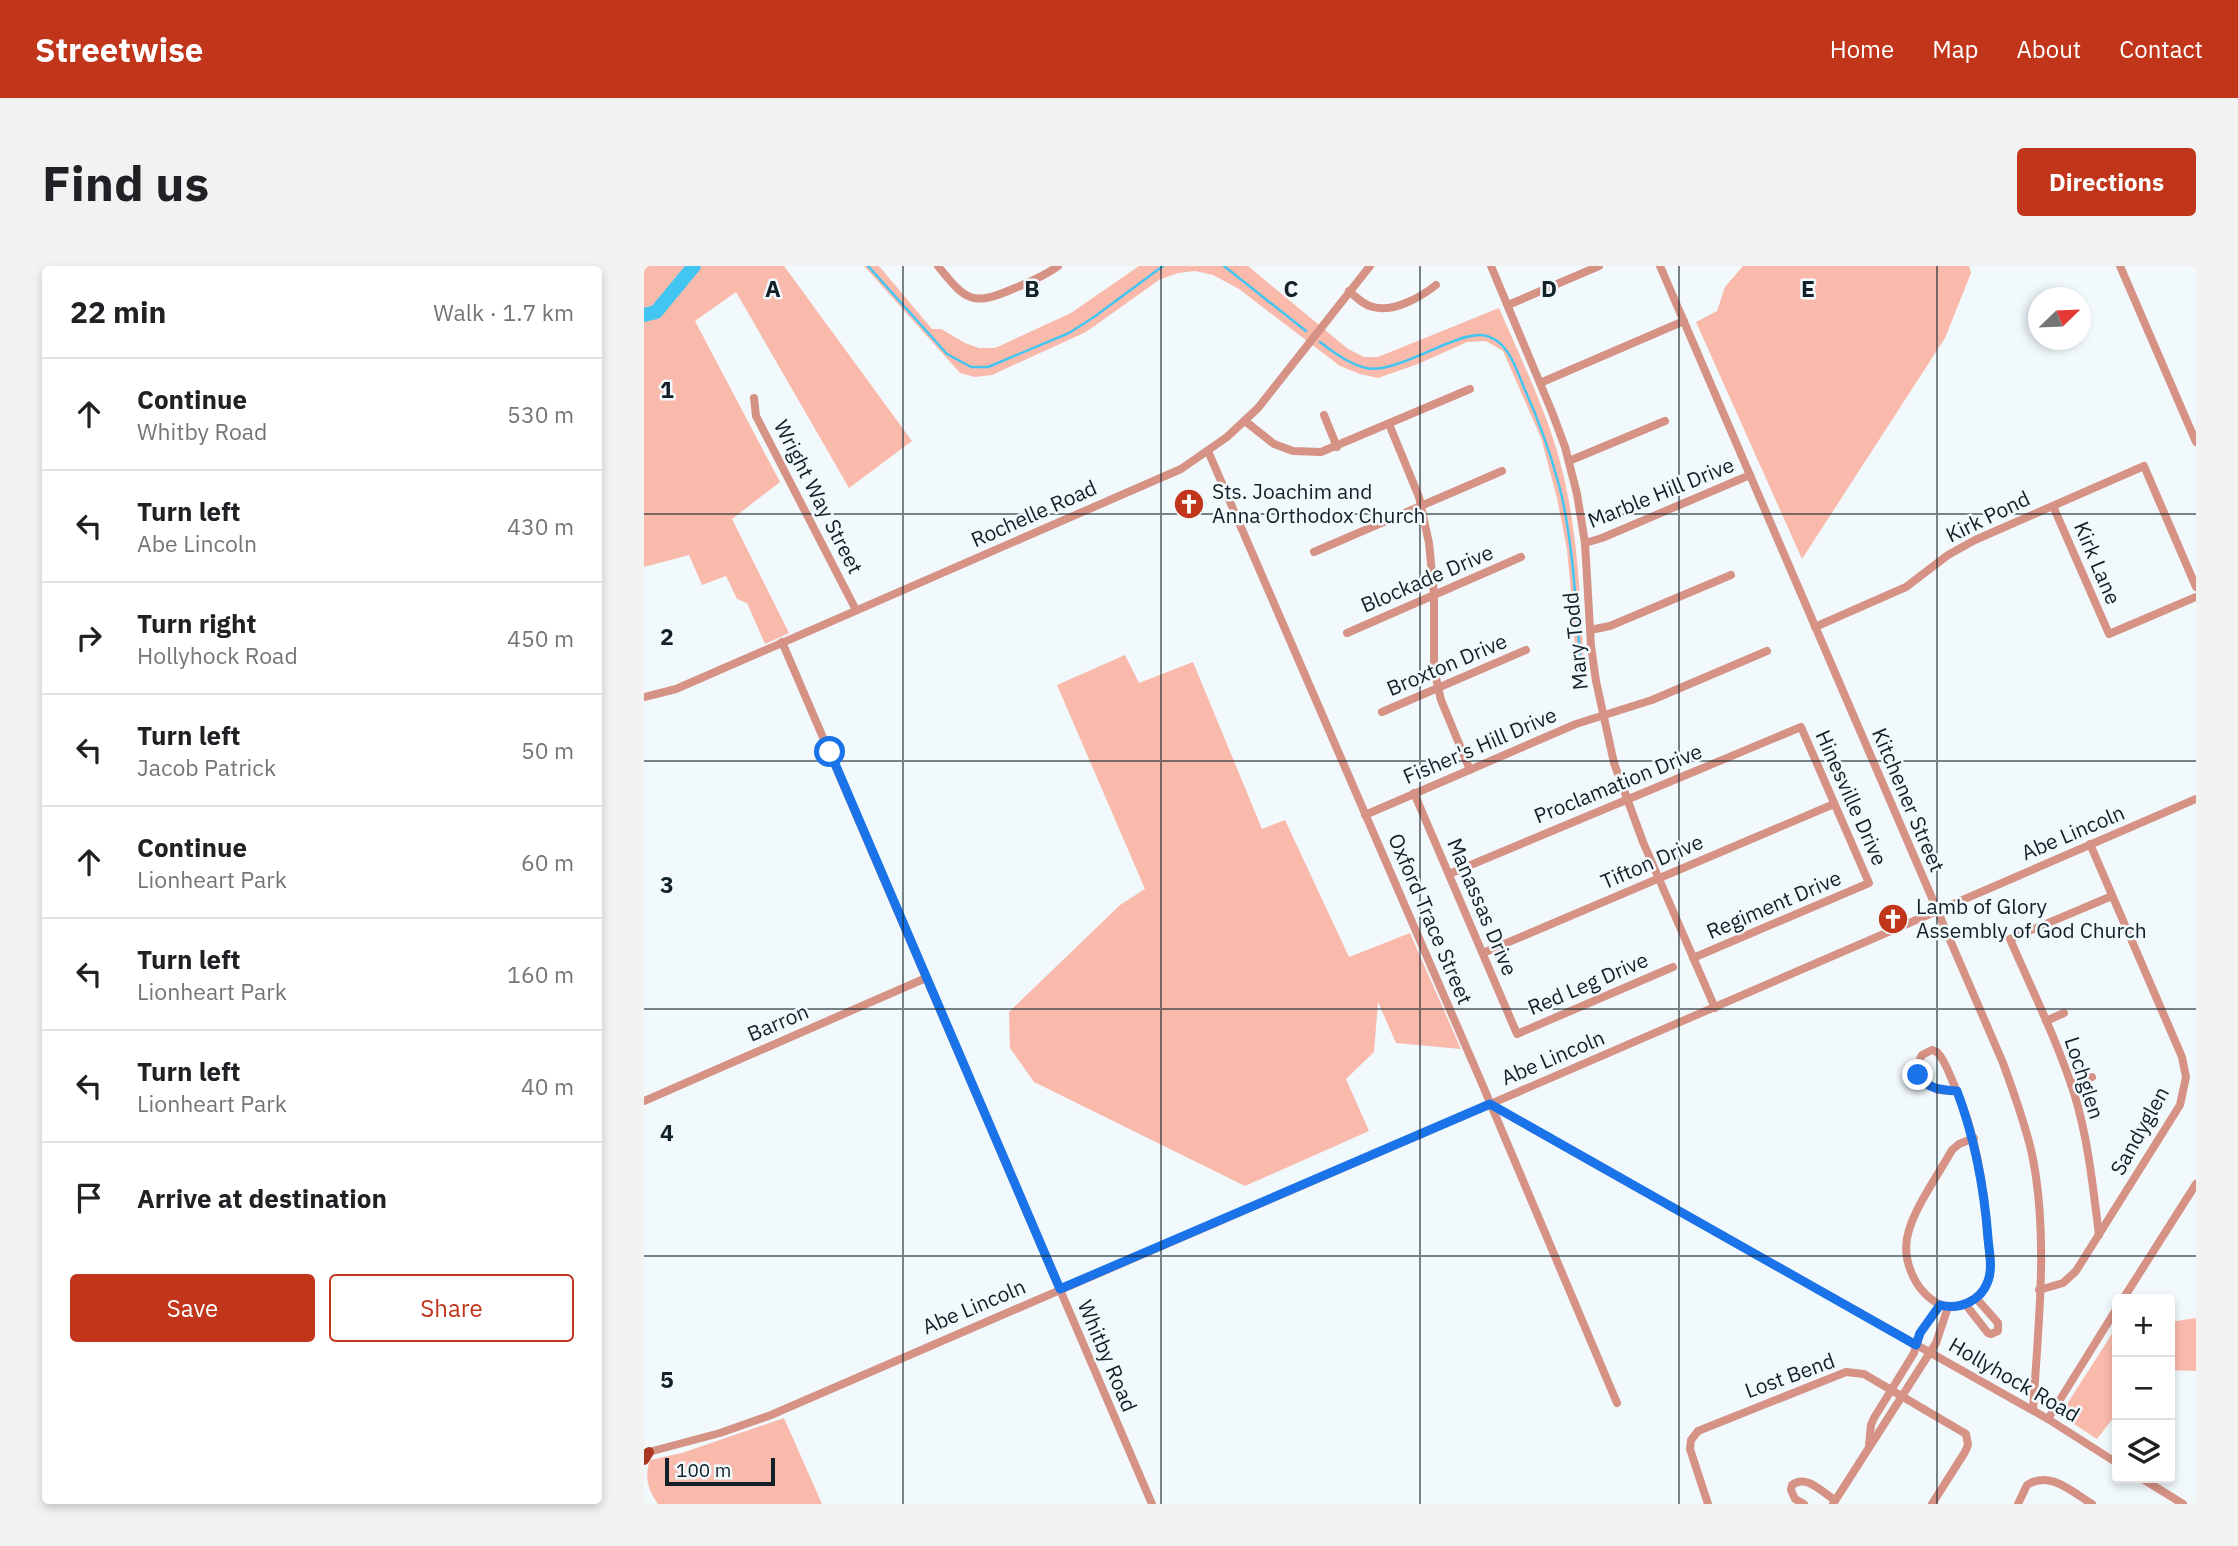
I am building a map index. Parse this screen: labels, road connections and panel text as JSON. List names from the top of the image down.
{
  "streets": {
    "street": [
      "Marble Hill Drive",
      "Wright Way Street",
      "Rochelle Road",
      "Kirk Pond",
      "Kirk Lane",
      "Blockade Drive",
      "Mary Todd",
      "Broxton Drive",
      "Fisher's Hill Drive",
      "Proclamation Drive",
      "Hinesville Drive",
      "Kitchener Street",
      "Abe Lincoln",
      "Tifton Drive",
      "Regiment Drive",
      "Manassas Drive",
      "Oxford Trace Street",
      "Red Leg Drive",
      "Barron",
      "Lochglen",
      "Sandyglen",
      "Whitby Road",
      "Lost Bend",
      "Hollyhock Road"
    ]
  },
  "crossings": [
    ["Marble Hill Drive", "Mary Todd"],
    ["Marble Hill Drive", "Kitchener Street"],
    ["Wright Way Street", "Rochelle Road"],
    ["Rochelle Road", "Oxford Trace Street"],
    ["Rochelle Road", "Whitby Road"],
    ["Kirk Pond", "Kirk Lane"],
    ["Kirk Pond", "Kitchener Street"],
    ["Mary Todd", "Fisher's Hill Drive"],
    ["Mary Todd", "Proclamation Drive"],
    ["Mary Todd", "Abe Lincoln"],
    ["Mary Todd", "Tifton Drive"],
    ["Mary Todd", "Regiment Drive"],
    ["Fisher's Hill Drive", "Manassas Drive"],
    ["Fisher's Hill Drive", "Oxford Trace Street"],
    ["Proclamation Drive", "Hinesville Drive"],
    ["Proclamation Drive", "Manassas Drive"],
    ["Hinesville Drive", "Tifton Drive"],
    ["Hinesville Drive", "Regiment Drive"],
    ["Kitchener Street", "Abe Lincoln"],
    ["Kitchener Street", "Sandyglen"],
    ["Kitchener Street", "Hollyhock Road"],
    ["Abe Lincoln", "Oxford Trace Street"],
    ["Abe Lincoln", "Sandyglen"],
    ["Abe Lincoln", "Whitby Road"],
    ["Abe Lincoln", "Hollyhock Road"],
    ["Tifton Drive", "Manassas Drive"],
    ["Manassas Drive", "Red Leg Drive"],
    ["Oxford Trace Street", "Hollyhock Road"],
    ["Barron", "Whitby Road"],
    ["Lochglen", "Sandyglen"]
  ],
  "places": {
    "church": ["Sts. Joachim and Anna Orthodox Church", "Lamb of Glory Assembly of God Church"]
  },
  "scale_bar": "100 m",
  "north": "top right",
  "page": {
    "header": "Streetwise",
    "nav": [
      "Home",
      "Map",
      "About",
      "Contact"
    ],
    "buttons": [
      "Directions",
      ["Save", "Share"]
    ],
    "title": "Find us",
    "heading": ["22 min", "Walk · 1.7 km"],
    "list": [
      ["Continue", "Whitby Road", "530 m"],
      ["Turn left", "Abe Lincoln", "430 m"],
      ["Turn right", "Hollyhock Road", "450 m"],
      ["Turn left", "Jacob Patrick", "50 m"],
      ["Continue", "Lionheart Park", "60 m"],
      ["Turn left", "Lionheart Park", "160 m"],
      ["Turn left", "Lionheart Park", "40 m"],
      "Arrive at destination"
    ],
    "map_buttons": ["+", "−"],
    "scale": "100 m"
  },
  "grid": {
    "columns": [
      "A",
      "B",
      "C",
      "D",
      "E"
    ],
    "rows": [
      "1",
      "2",
      "3",
      "4",
      "5"
    ]
  }
}
